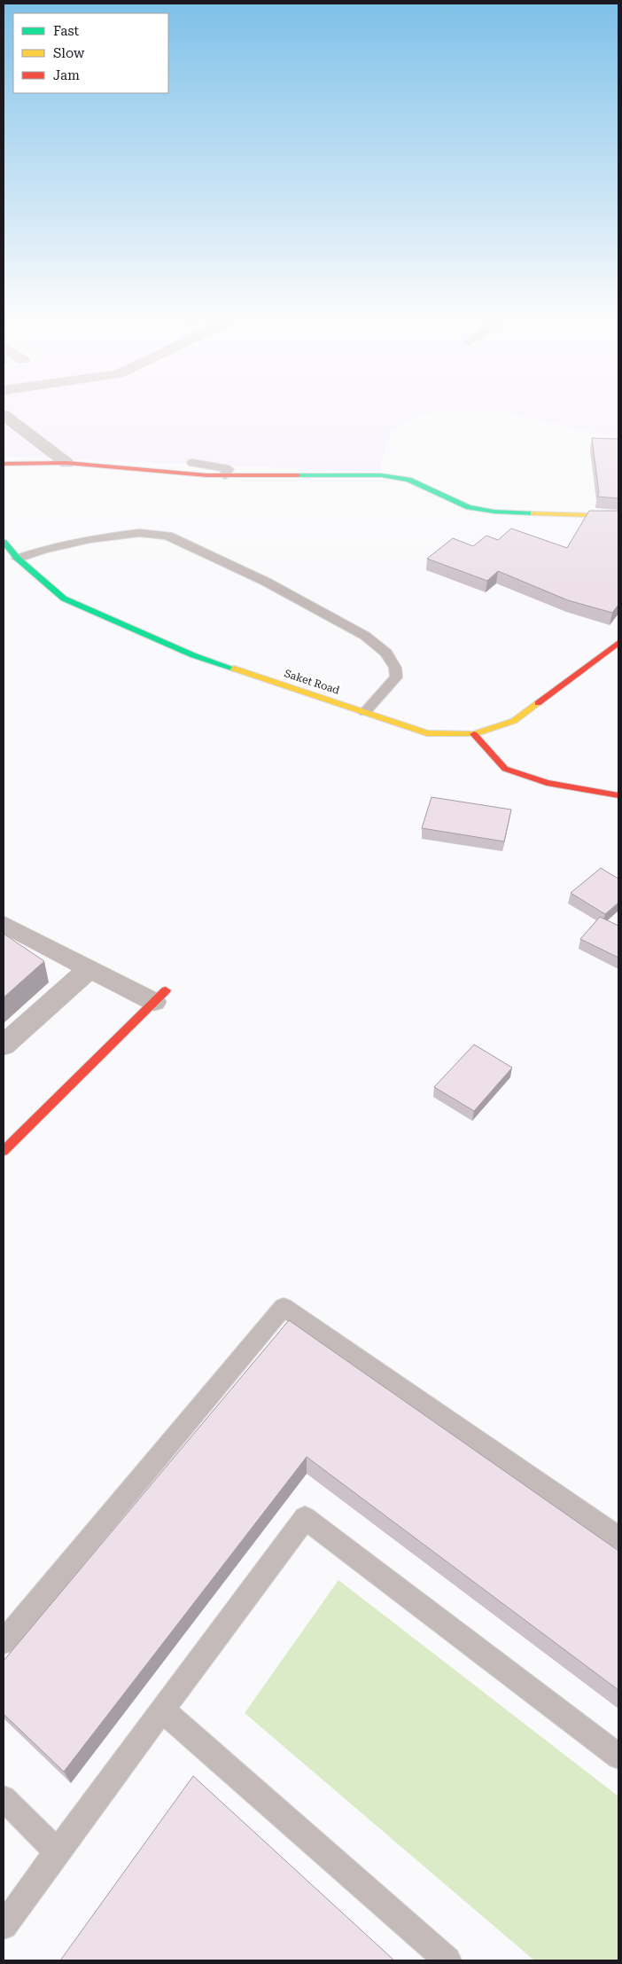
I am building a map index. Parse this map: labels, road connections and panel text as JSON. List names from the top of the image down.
{
  "streets": {
    "street": ["Saket Road"]
  },
  "legend": ["Fast", "Slow", "Jam"]
}
